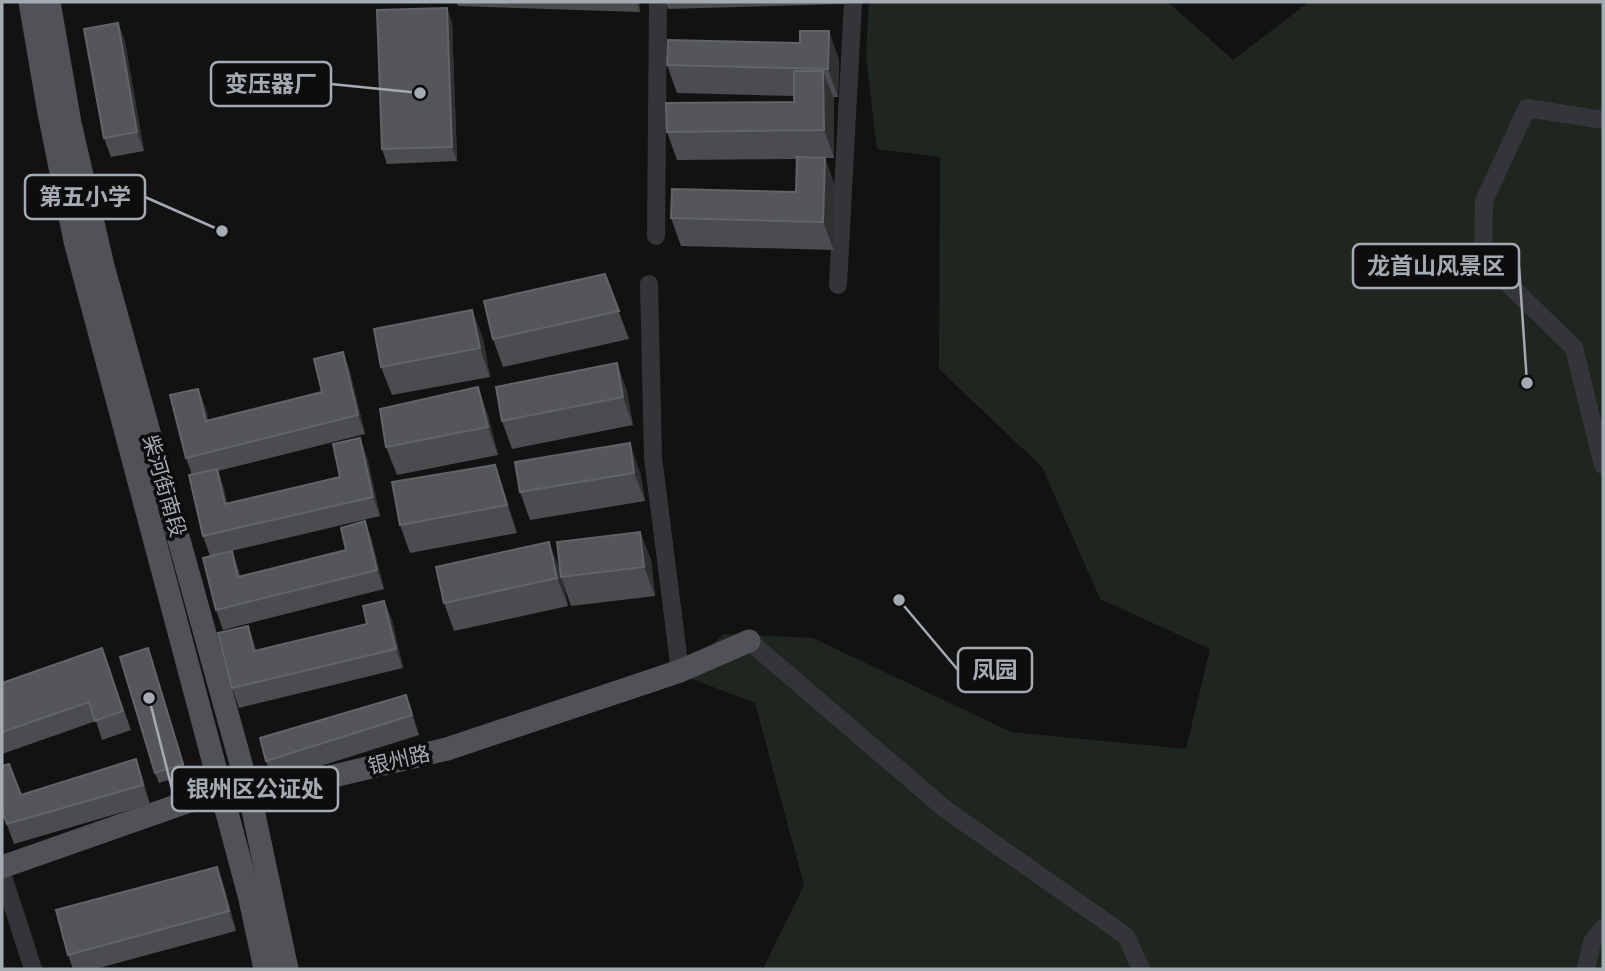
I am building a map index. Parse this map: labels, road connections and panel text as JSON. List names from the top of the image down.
{
  "streets": {
    "main road": ["柴河街南段", "银州路"]
  },
  "crossings": [
    ["柴河街南段", "银州路"]
  ],
  "places": [
    "变压器厂",
    "第五小学",
    "龙首山风景区",
    "凤园",
    "银州区公证处"
  ]
}
